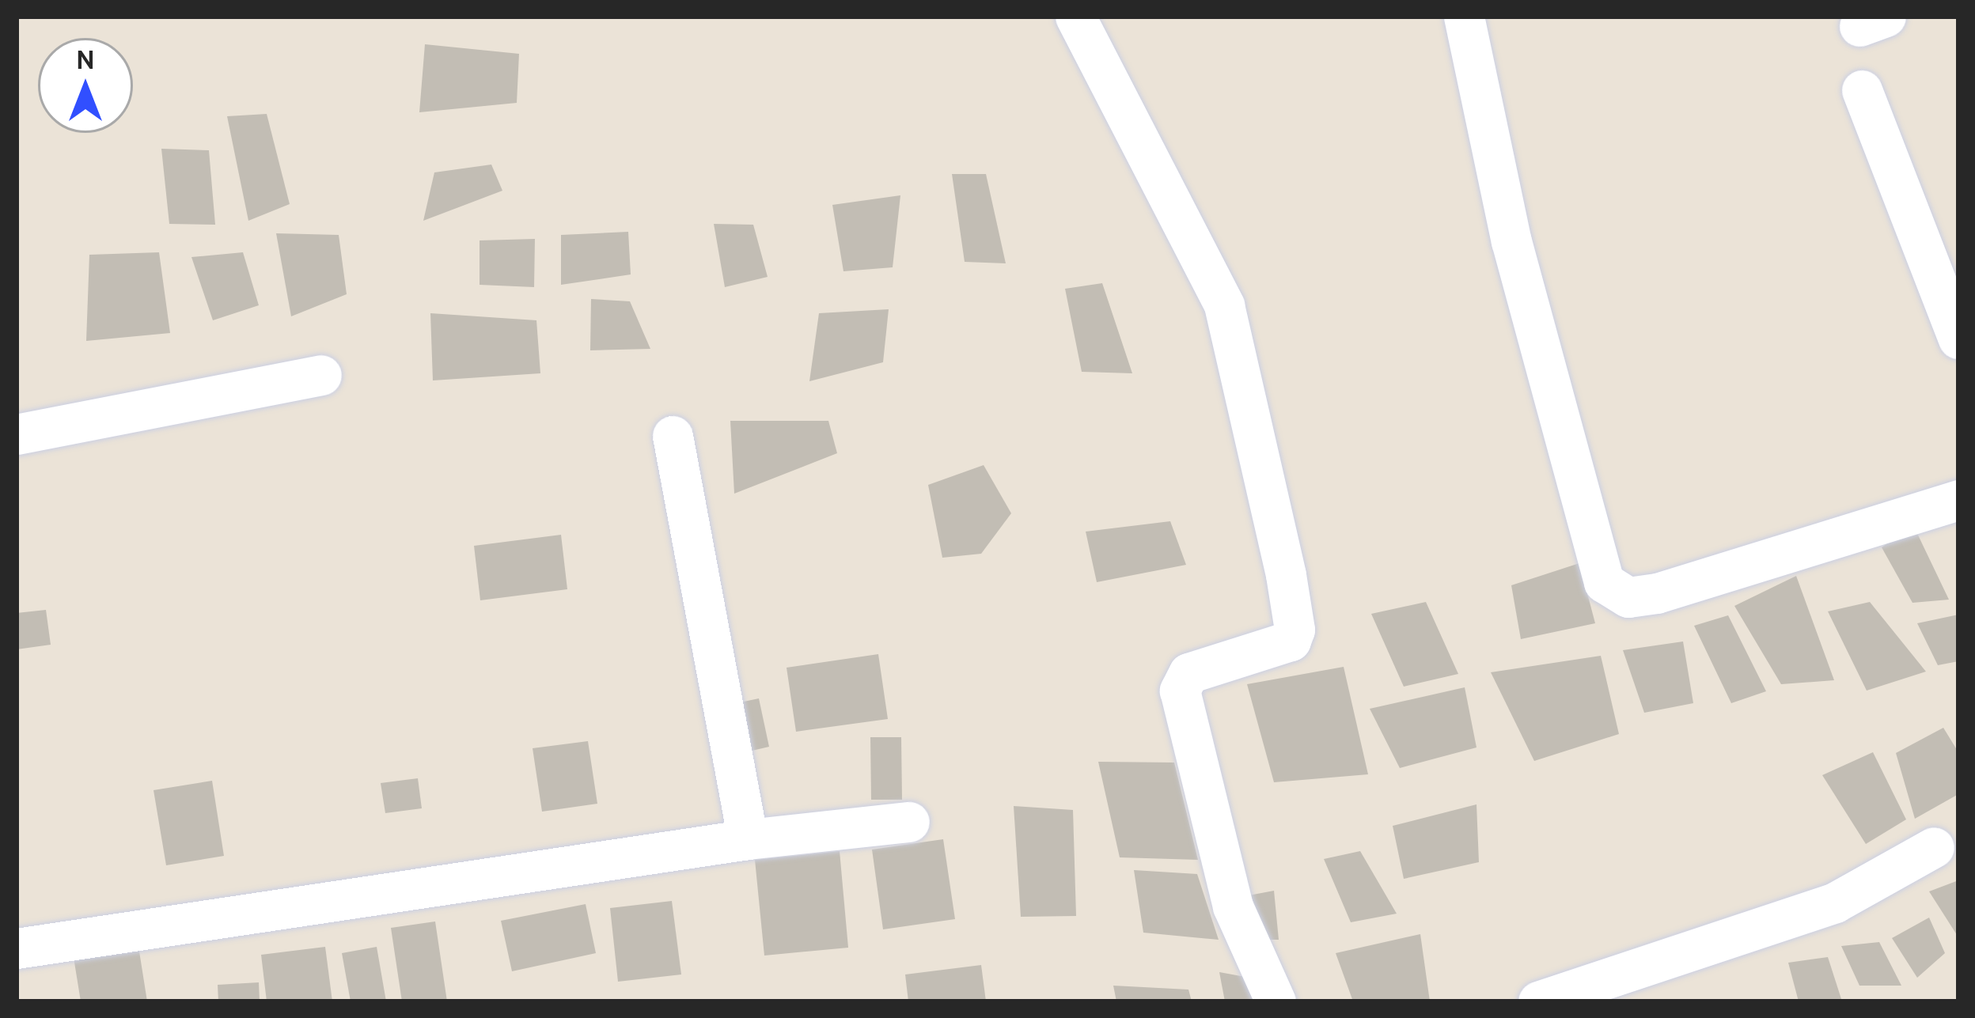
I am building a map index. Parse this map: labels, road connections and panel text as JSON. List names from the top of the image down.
{
  "north": "top"
}
